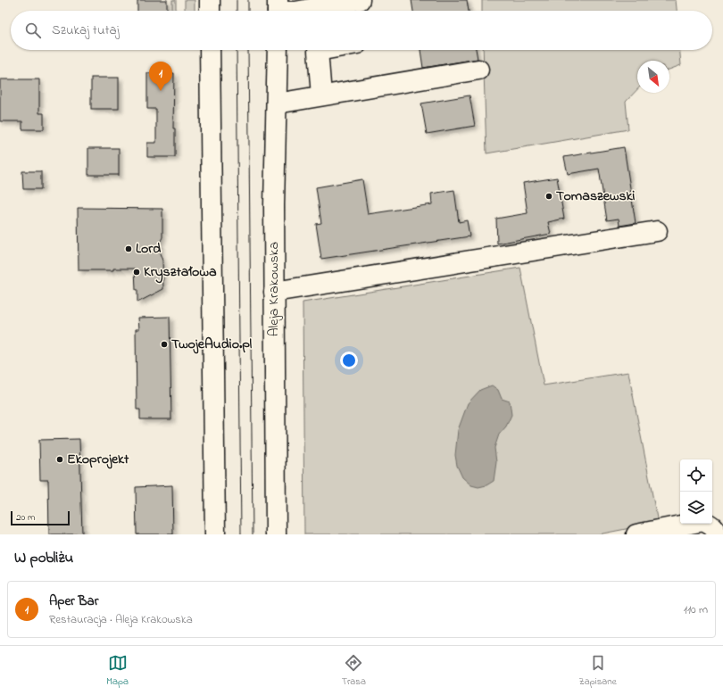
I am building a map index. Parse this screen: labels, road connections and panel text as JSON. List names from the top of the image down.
{
  "streets": {
    "main road": ["Aleja Krakowska"]
  },
  "places": [
    "Tomaszewski",
    "Lord",
    "Kryształowa",
    "TwojeAudio.pl",
    "Ekoprojekt"
  ],
  "scale_bar": "20 m",
  "north": "bottom right",
  "page": {
    "search": "Szukaj tutaj",
    "pins": "1",
    "scale": "20 m",
    "heading": "W pobliżu",
    "list": [
      {
        "mark": "1",
        "name": "Aper Bar",
        "note": "Restauracja · Aleja Krakowska",
        "value": "110 m"
      }
    ],
    "nav": ["Mapa", "Trasa", "Zapisane"]
  }
}
